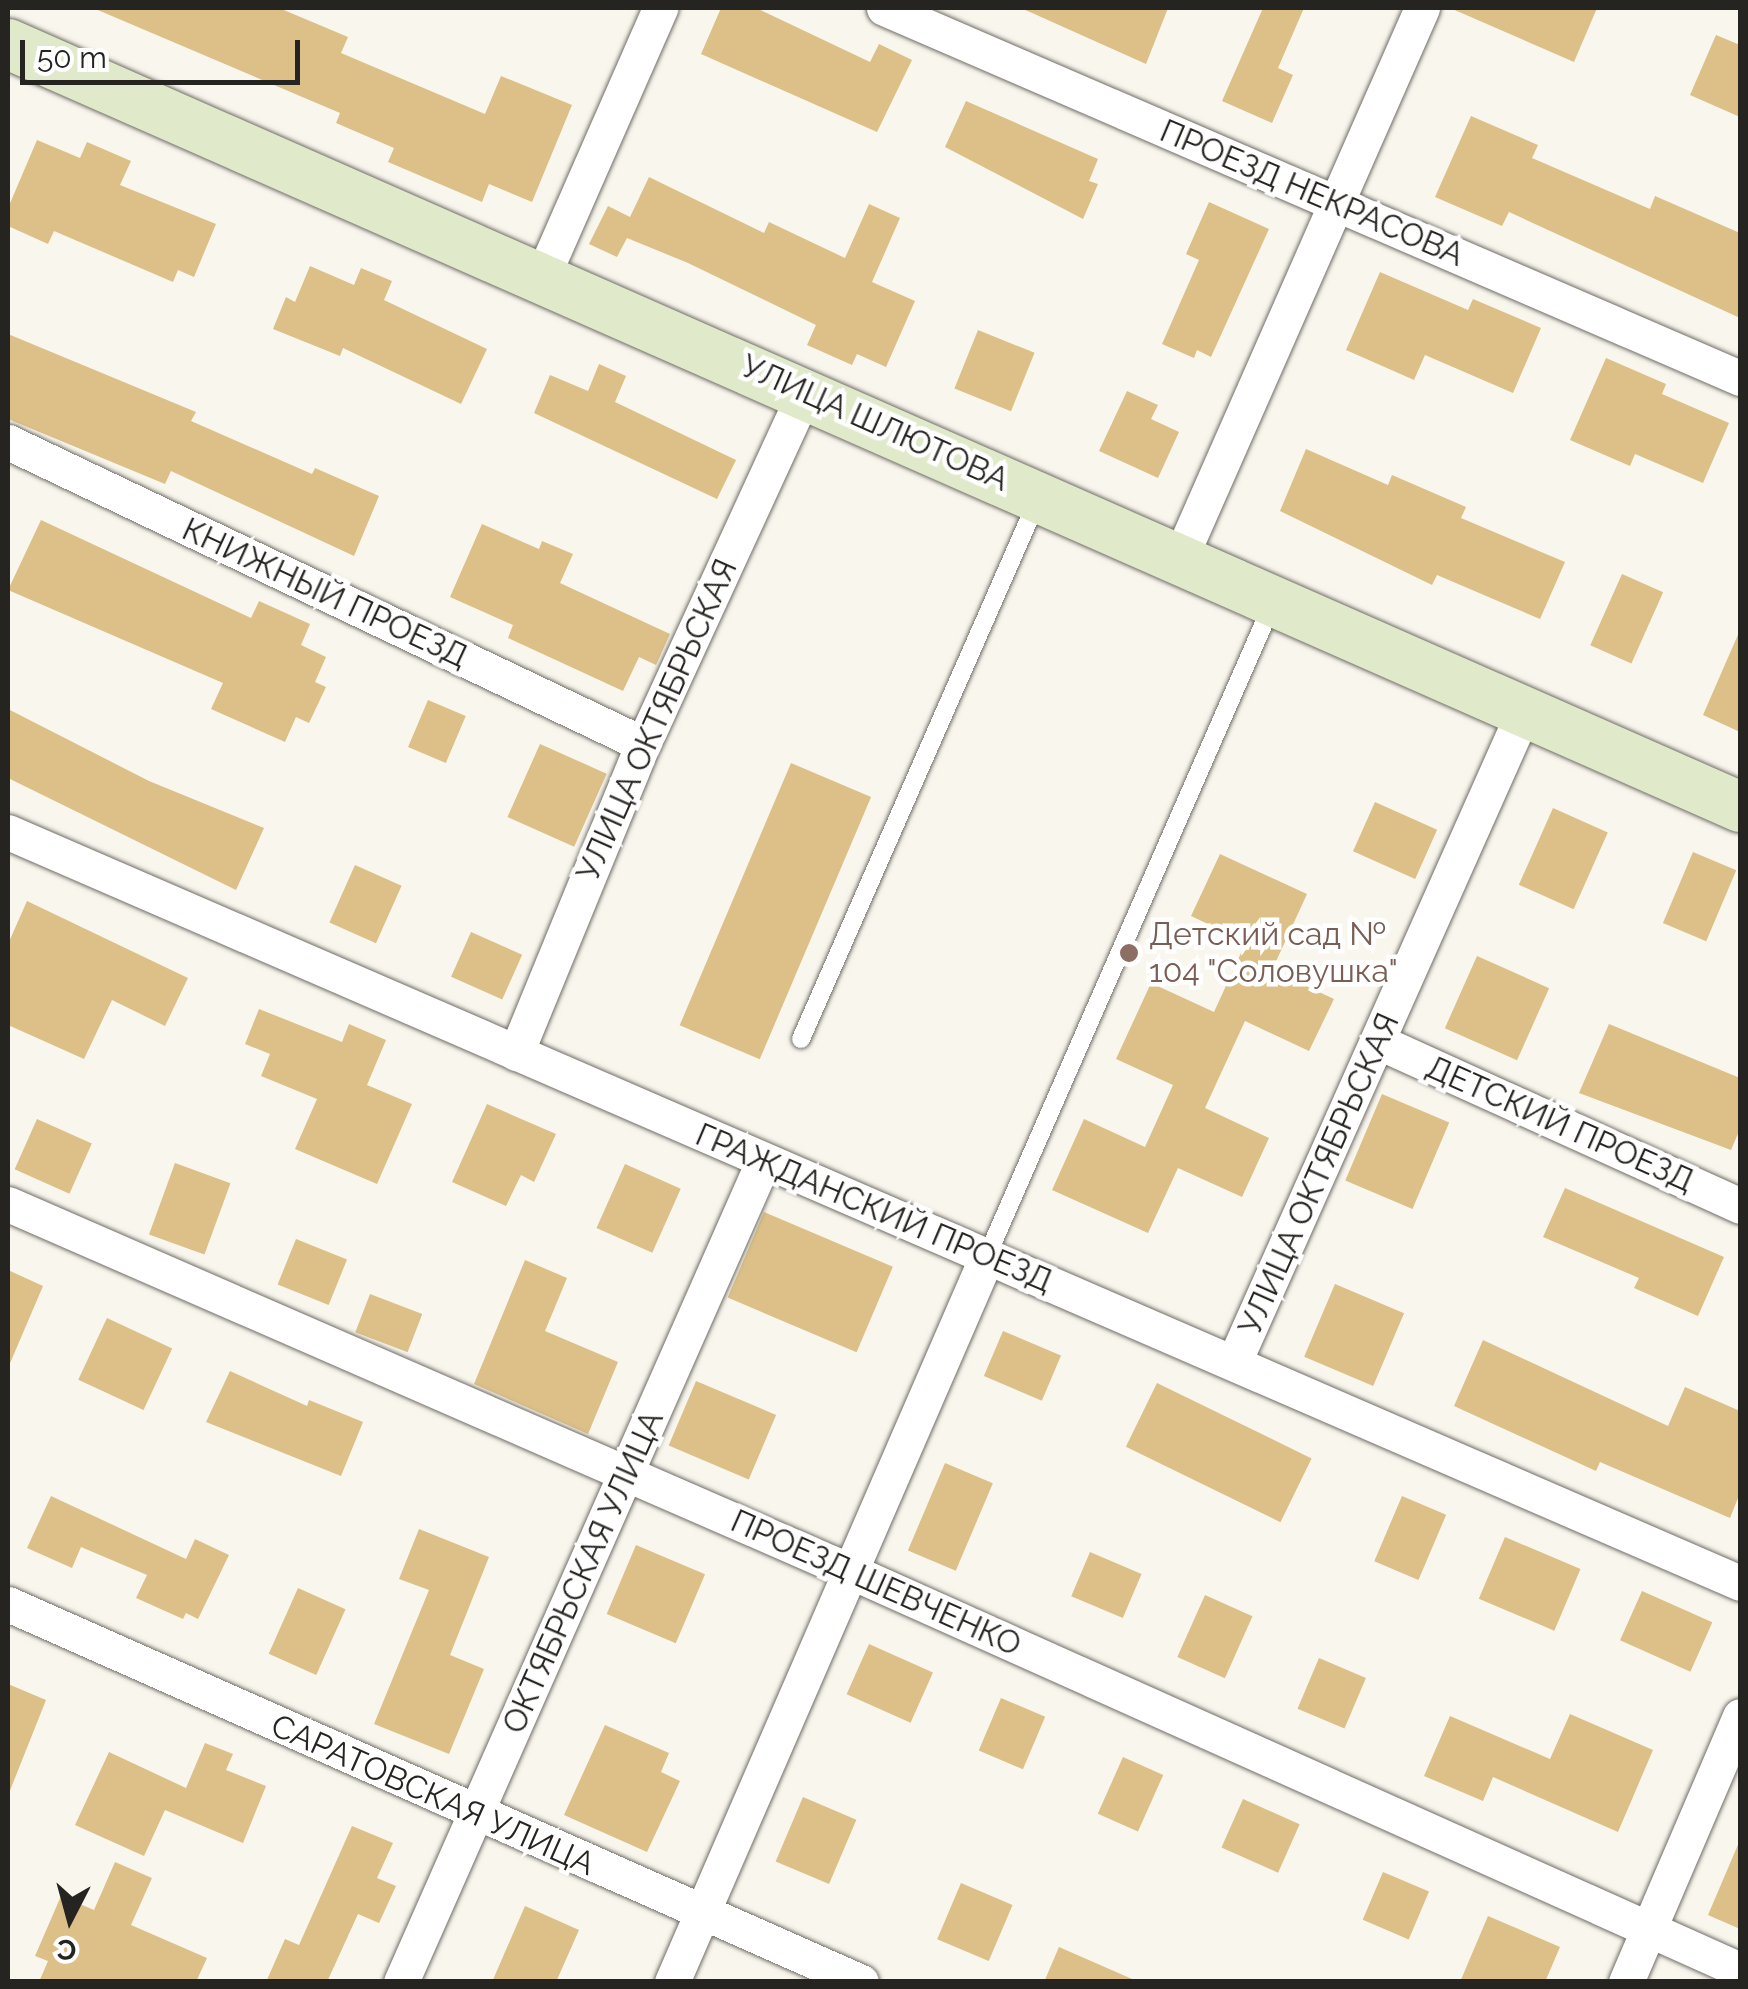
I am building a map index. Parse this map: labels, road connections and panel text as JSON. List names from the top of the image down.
{
  "streets": {
    "main road": ["УЛИЦА ШЛЮТОВА"],
    "street": [
      "ПРОЕЗД НЕКРАСОВА",
      "КНИЖНЫЙ ПРОЕЗД",
      "УЛИЦА ОКТЯБРЬСКАЯ",
      "ДЕТСКИЙ ПРОЕЗД",
      "ГРАЖДАНСКИЙ ПРОЕЗД",
      "ОКТЯБРЬСКАЯ УЛИЦА",
      "ПРОЕЗД ШЕВЧЕНКО",
      "САРАТОВСКАЯ УЛИЦА"
    ]
  },
  "crossings": [
    ["УЛИЦА ШЛЮТОВА", "УЛИЦА ОКТЯБРЬСКАЯ"],
    ["КНИЖНЫЙ ПРОЕЗД", "УЛИЦА ОКТЯБРЬСКАЯ"],
    ["УЛИЦА ОКТЯБРЬСКАЯ", "ДЕТСКИЙ ПРОЕЗД"],
    ["УЛИЦА ОКТЯБРЬСКАЯ", "ГРАЖДАНСКИЙ ПРОЕЗД"],
    ["ГРАЖДАНСКИЙ ПРОЕЗД", "ОКТЯБРЬСКАЯ УЛИЦА"],
    ["ОКТЯБРЬСКАЯ УЛИЦА", "ПРОЕЗД ШЕВЧЕНКО"],
    ["ОКТЯБРЬСКАЯ УЛИЦА", "САРАТОВСКАЯ УЛИЦА"]
  ],
  "places": ["Детский сад № 104 \"Соловушка\""],
  "scale_bar": "50 m",
  "north": "bottom"
}
